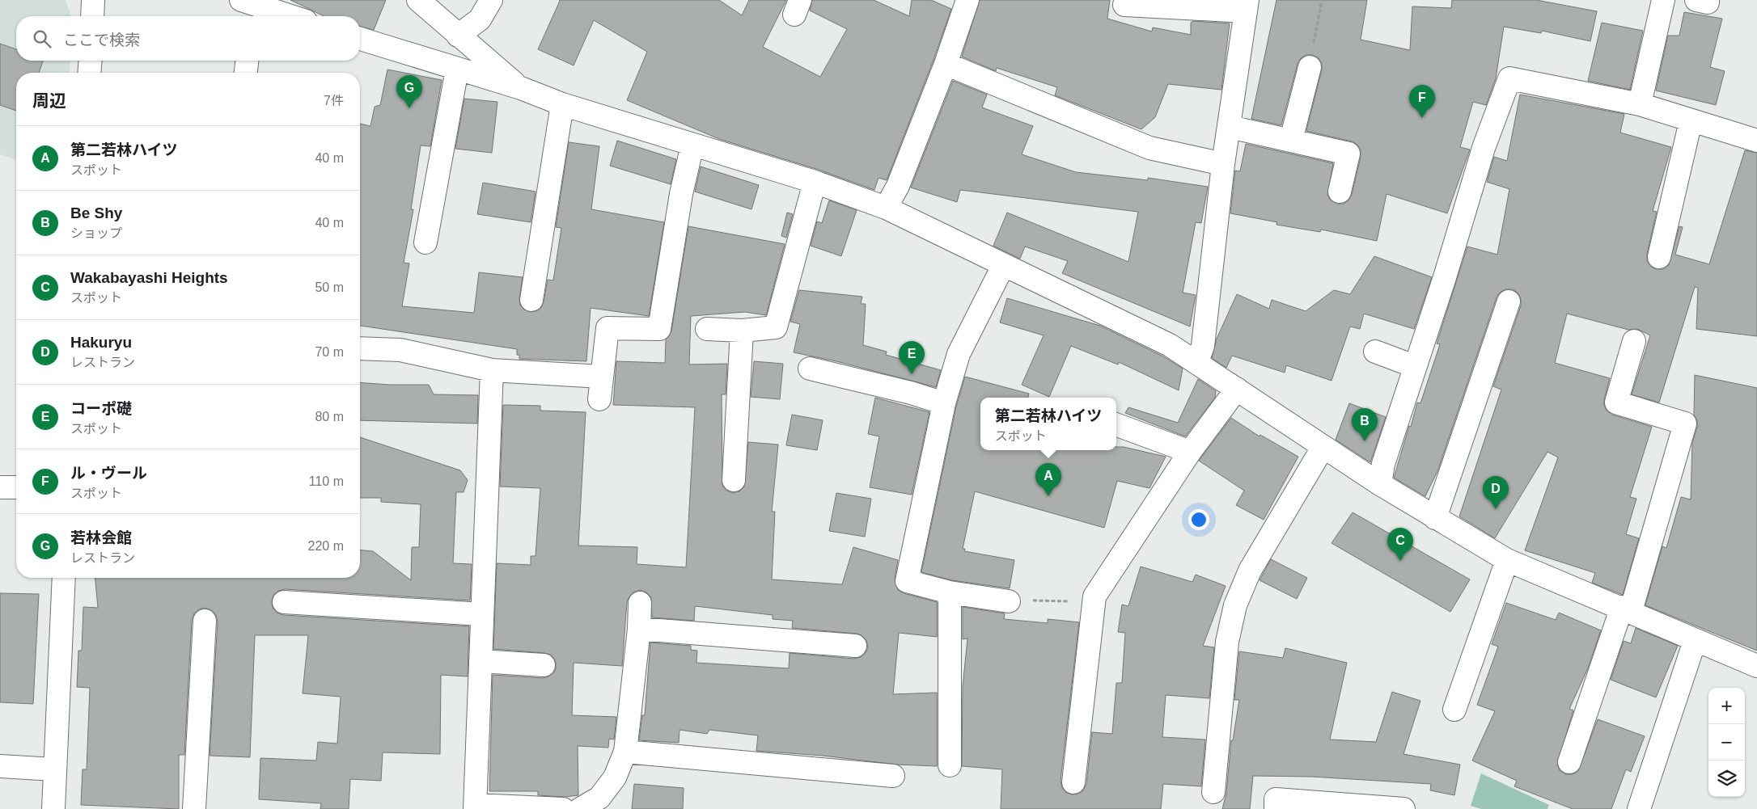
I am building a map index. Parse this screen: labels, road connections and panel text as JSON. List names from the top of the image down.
{
  "page": {
    "search": "ここで検索",
    "heading": ["周辺", "7件"],
    "pins": [
      "G",
      "F",
      "E",
      "B",
      "A",
      "D",
      "C"
    ],
    "list": [
      {
        "mark": "A",
        "name": "第二若林ハイツ",
        "note": "スポット",
        "value": "40 m"
      },
      {
        "mark": "B",
        "name": "Be Shy",
        "note": "ショップ",
        "value": "40 m"
      },
      {
        "mark": "C",
        "name": "Wakabayashi Heights",
        "note": "スポット",
        "value": "50 m"
      },
      {
        "mark": "D",
        "name": "Hakuryu",
        "note": "レストラン",
        "value": "70 m"
      },
      {
        "mark": "E",
        "name": "コーポ礎",
        "note": "スポット",
        "value": "80 m"
      },
      {
        "mark": "F",
        "name": "ル・ヴール",
        "note": "スポット",
        "value": "110 m"
      },
      {
        "mark": "G",
        "name": "若林会館",
        "note": "レストラン",
        "value": "220 m"
      }
    ],
    "popup": ["第二若林ハイツ", "スポット"],
    "map_buttons": ["+", "−"]
  }
}
